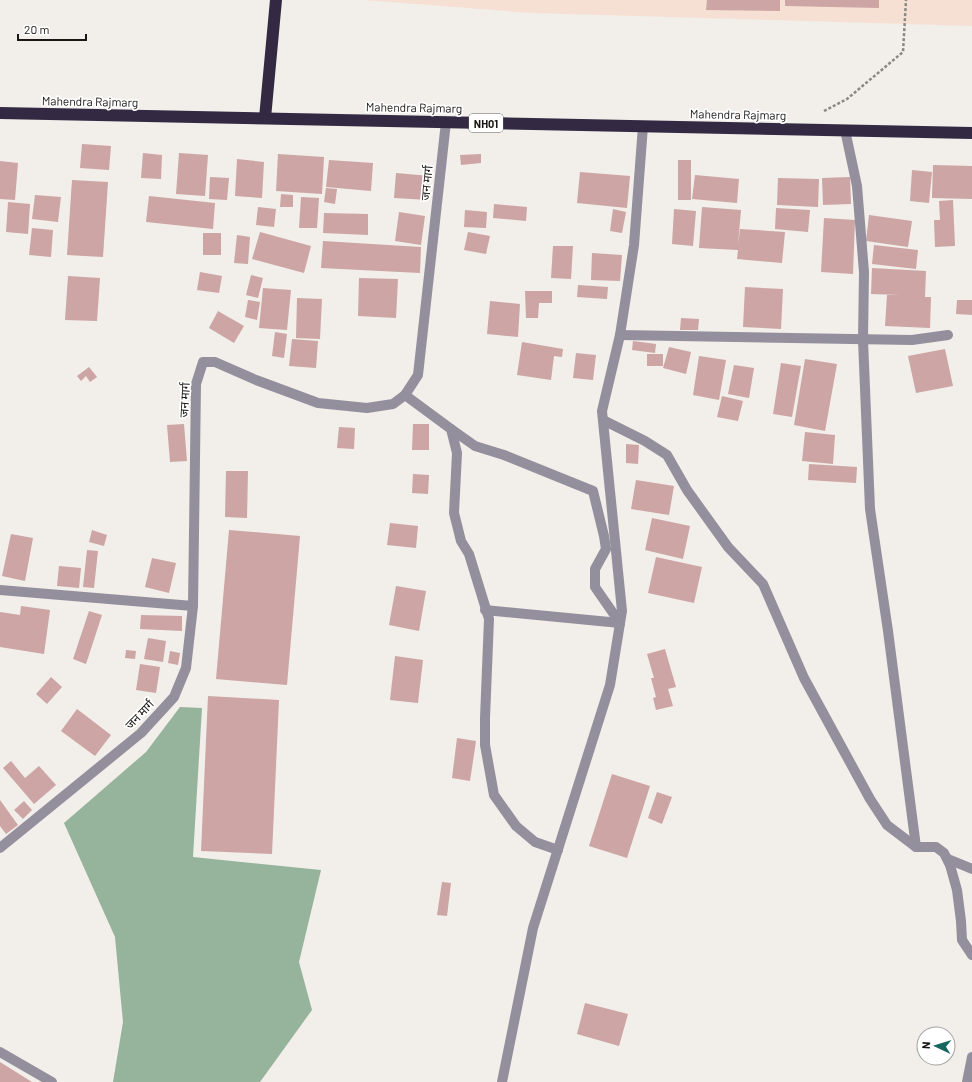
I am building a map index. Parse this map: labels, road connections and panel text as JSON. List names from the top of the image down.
{
  "streets": {
    "highway": ["Mahendra Rajmarg", "NH01"],
    "street": ["जन मार्ग"]
  },
  "crossings": [
    ["Mahendra Rajmarg", "जन मार्ग"]
  ],
  "scale_bar": "20 m",
  "north": "left"
}
